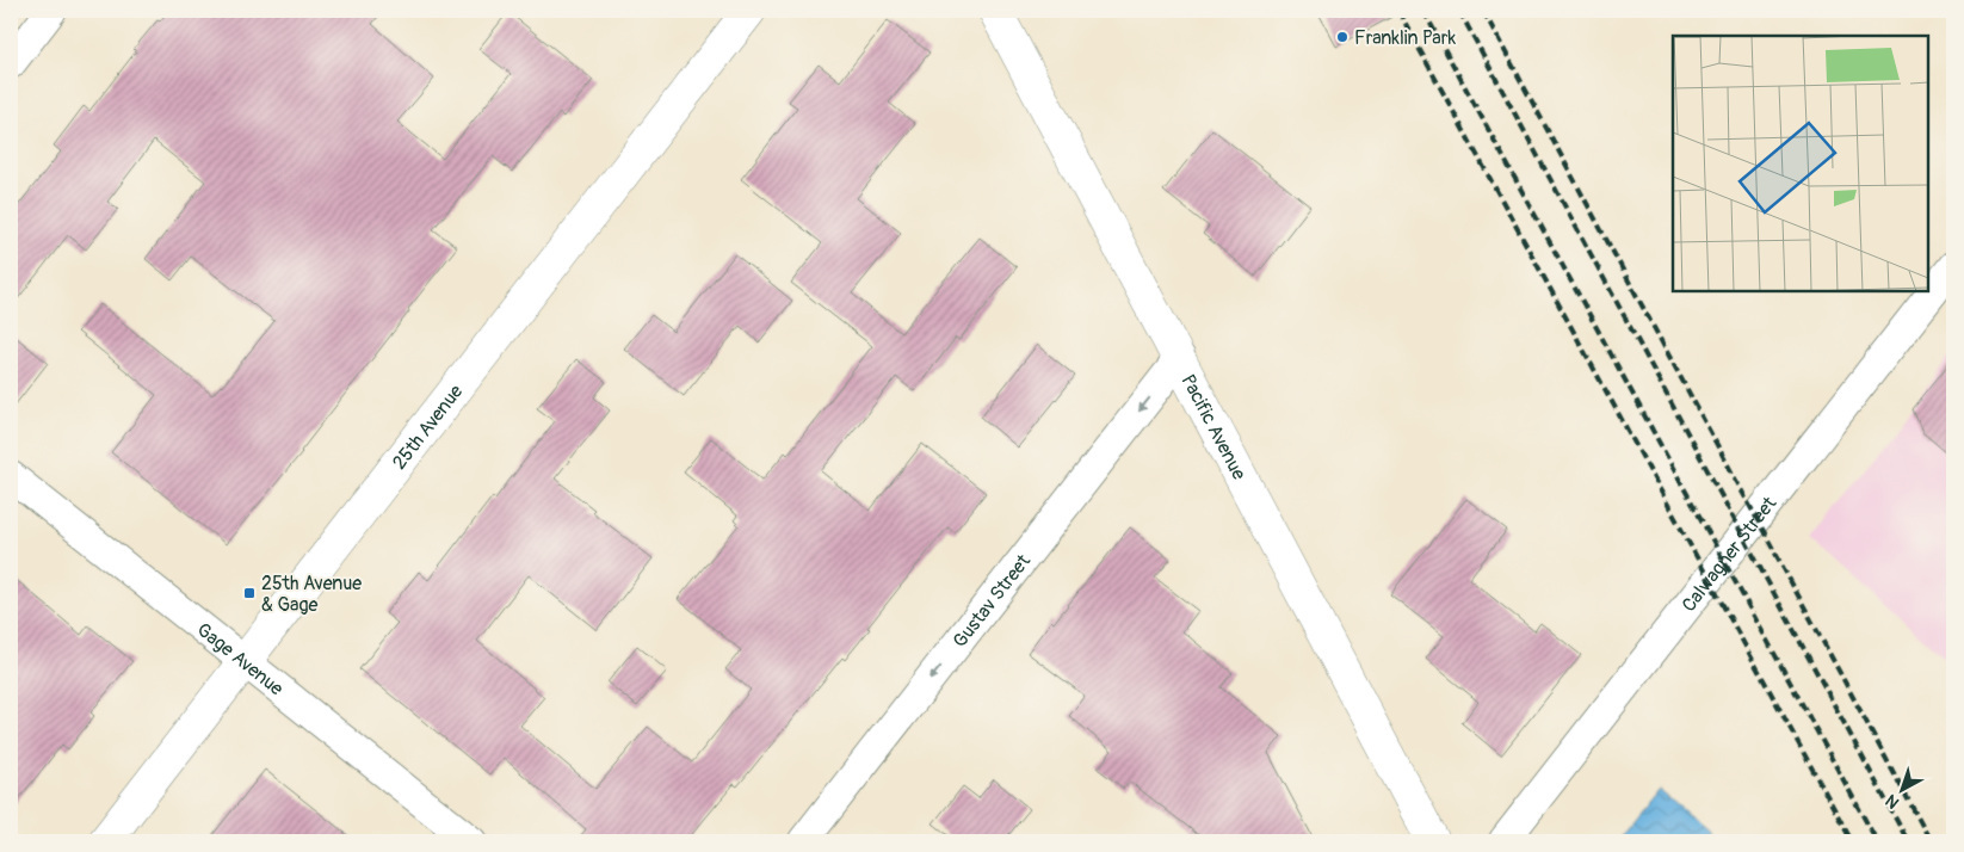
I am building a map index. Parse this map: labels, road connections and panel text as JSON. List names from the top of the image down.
{
  "streets": {
    "street": [
      "25th Avenue",
      "Pacific Avenue",
      "Calwagner Street",
      "Gustav Street",
      "Gage Avenue"
    ]
  },
  "crossings": [
    ["25th Avenue", "Gage Avenue"],
    ["Pacific Avenue", "Gustav Street"]
  ],
  "one_way": ["Gustav Street"],
  "places": {
    "other": ["Franklin Park"],
    "transit": ["25th Avenue & Gage"]
  },
  "north": "bottom left"
}
